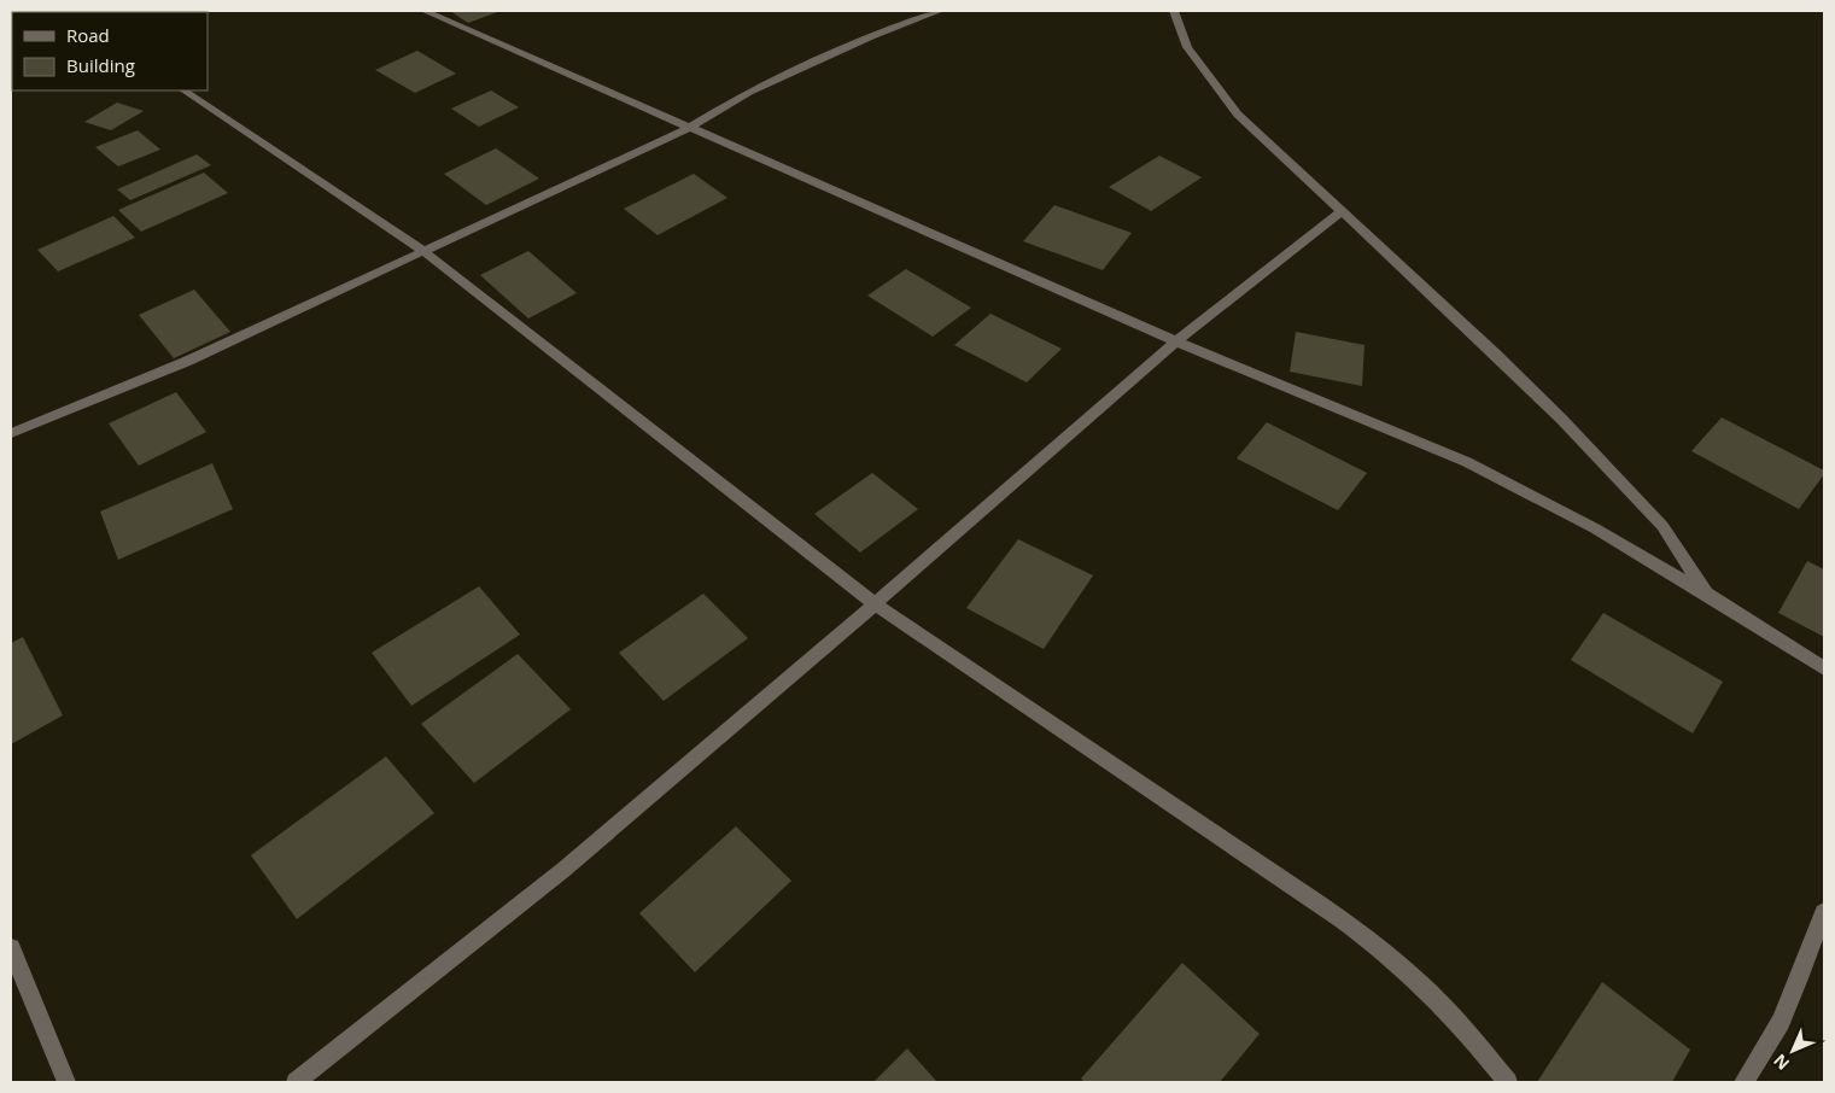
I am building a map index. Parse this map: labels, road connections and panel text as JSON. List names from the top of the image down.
{
  "legend": ["Road", "Building"],
  "north": "bottom left"
}
